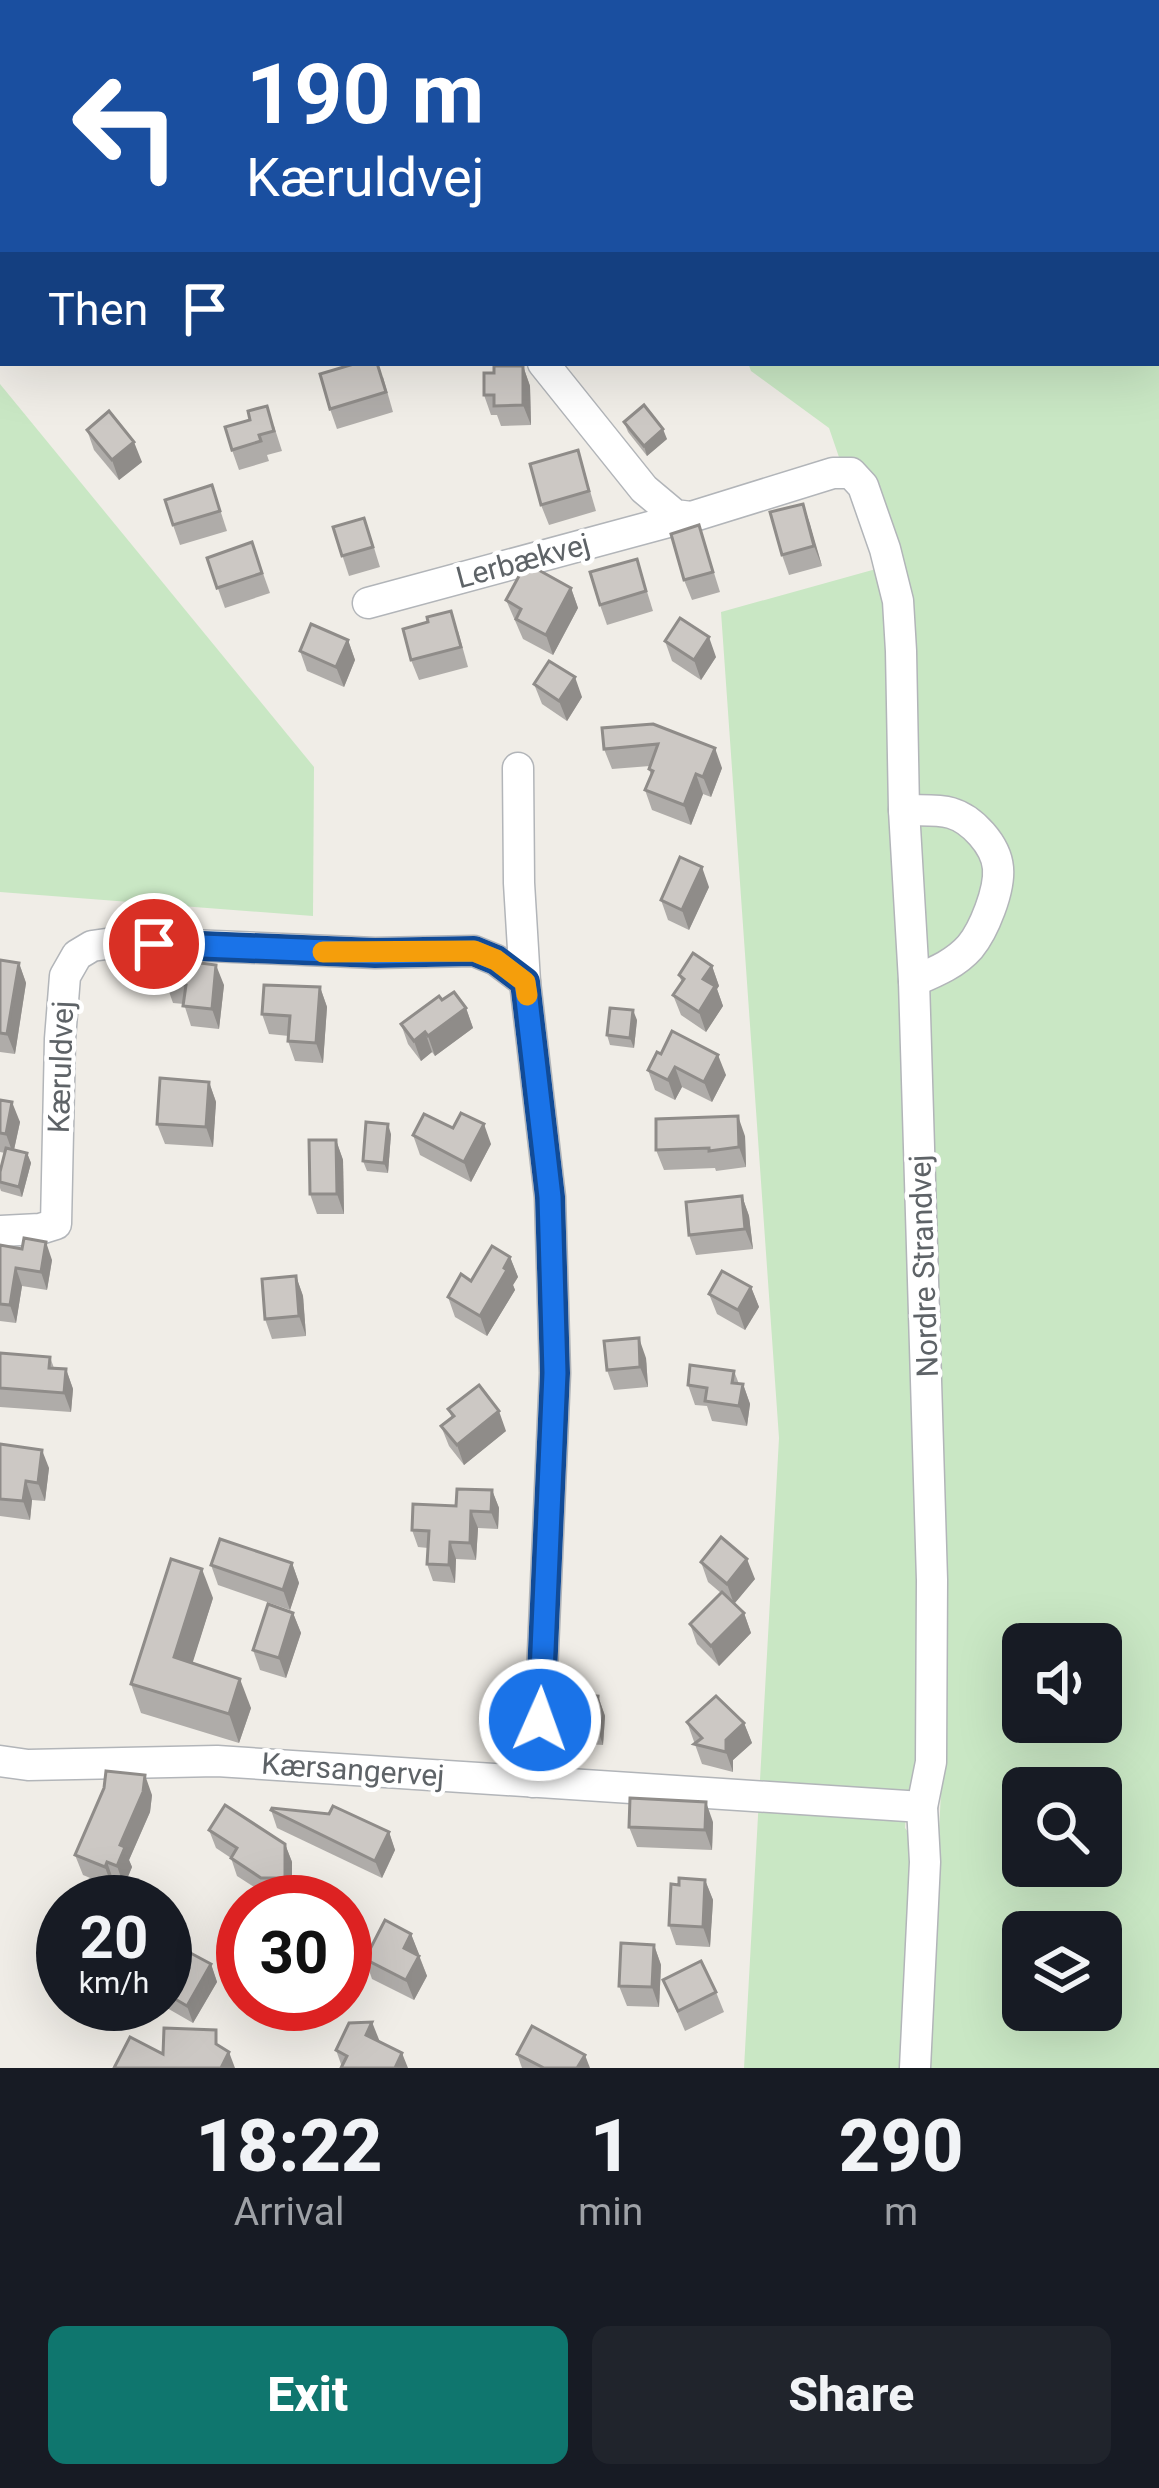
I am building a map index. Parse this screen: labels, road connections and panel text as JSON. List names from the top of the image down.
{
  "streets": {
    "street": [
      "Lerbækvej",
      "Kæruldvej",
      "Nordre Strandvej",
      "Kærsangervej"
    ]
  },
  "crossings": [
    ["Lerbækvej", "Nordre Strandvej"],
    ["Nordre Strandvej", "Kærsangervej"]
  ],
  "page": {
    "turn": ["190 m", "Kæruldvej"],
    "then": "Then",
    "speed": "20 km/h",
    "limit": "30",
    "eta": [
      "18:22",
      "Arrival",
      "1",
      "min",
      "290",
      "m"
    ],
    "buttons": ["Exit", "Share"]
  }
}
